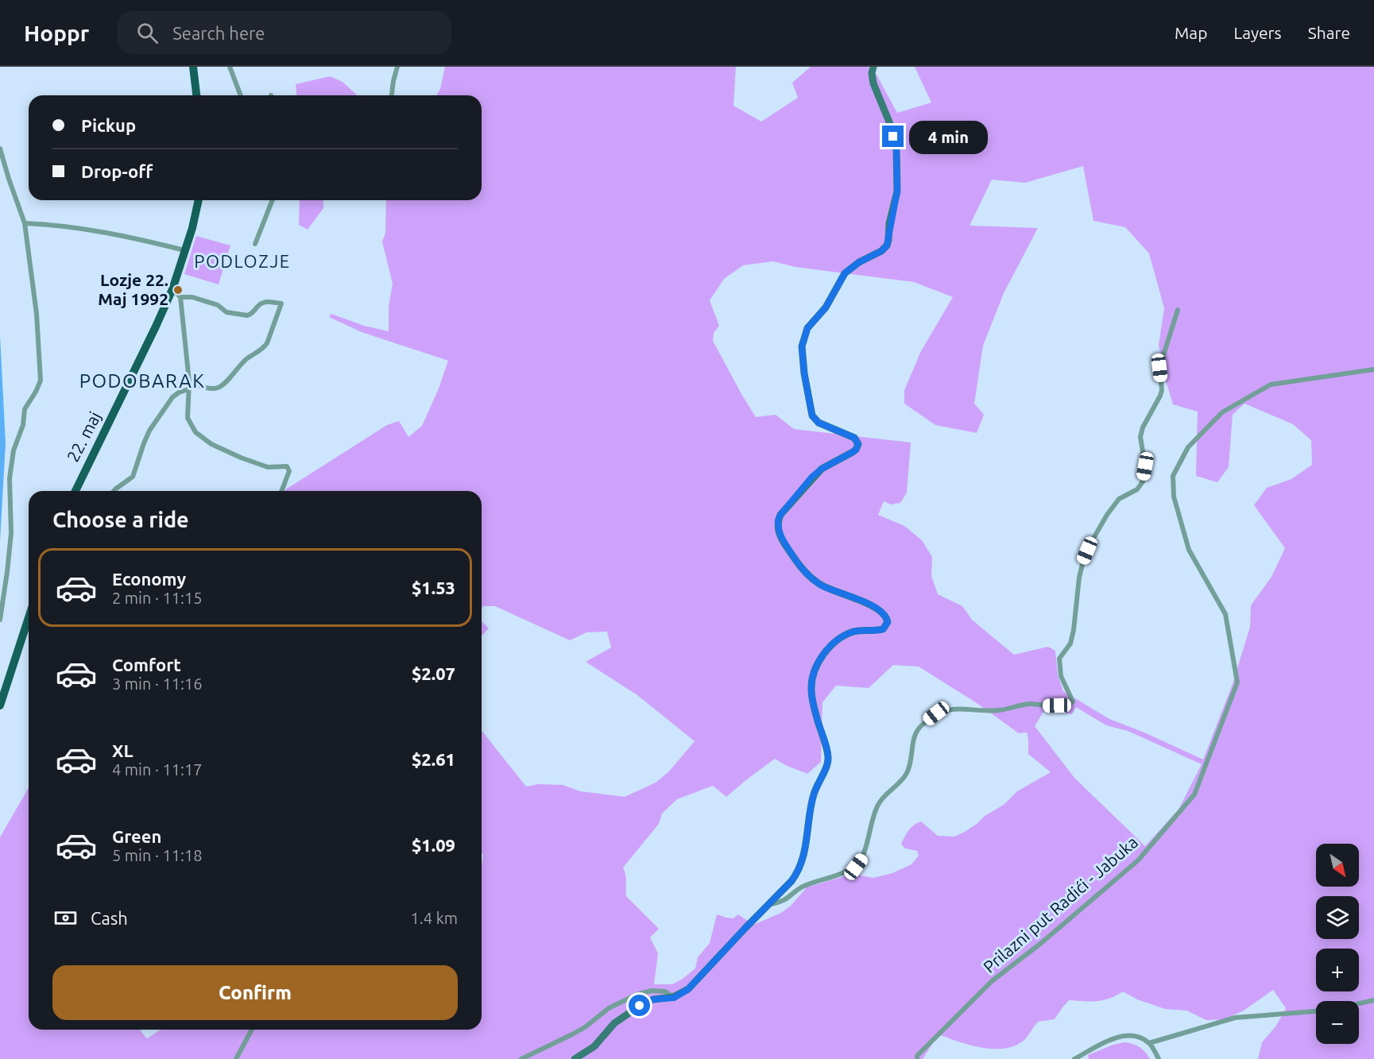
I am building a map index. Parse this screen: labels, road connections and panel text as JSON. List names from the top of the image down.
{
  "streets": {
    "main road": ["22. maj"],
    "street": ["Prilazni put Radići - Jabuka"]
  },
  "districts": ["PODLOZJE", "PODOBARAK"],
  "places": ["Lozje 22. Maj 1992"],
  "north": "bottom right",
  "page": {
    "header": "Hoppr",
    "search": "Search here",
    "nav": ["Map", "Layers", "Share"],
    "banner": ["Pickup", "Drop-off"],
    "bubble": "4 min",
    "heading": "Choose a ride",
    "list": [
      {
        "name": "Economy",
        "note": "2 min · 11:15",
        "value": "$1.53"
      },
      {
        "name": "Comfort",
        "note": "3 min · 11:16",
        "value": "$2.07"
      },
      {
        "name": "XL",
        "note": "4 min · 11:17",
        "value": "$2.61"
      },
      {
        "name": "Green",
        "note": "5 min · 11:18",
        "value": "$1.09"
      }
    ],
    "map_buttons": ["+", "−"],
    "pay": ["Cash", "1.4 km"],
    "buttons": "Confirm"
  }
}
